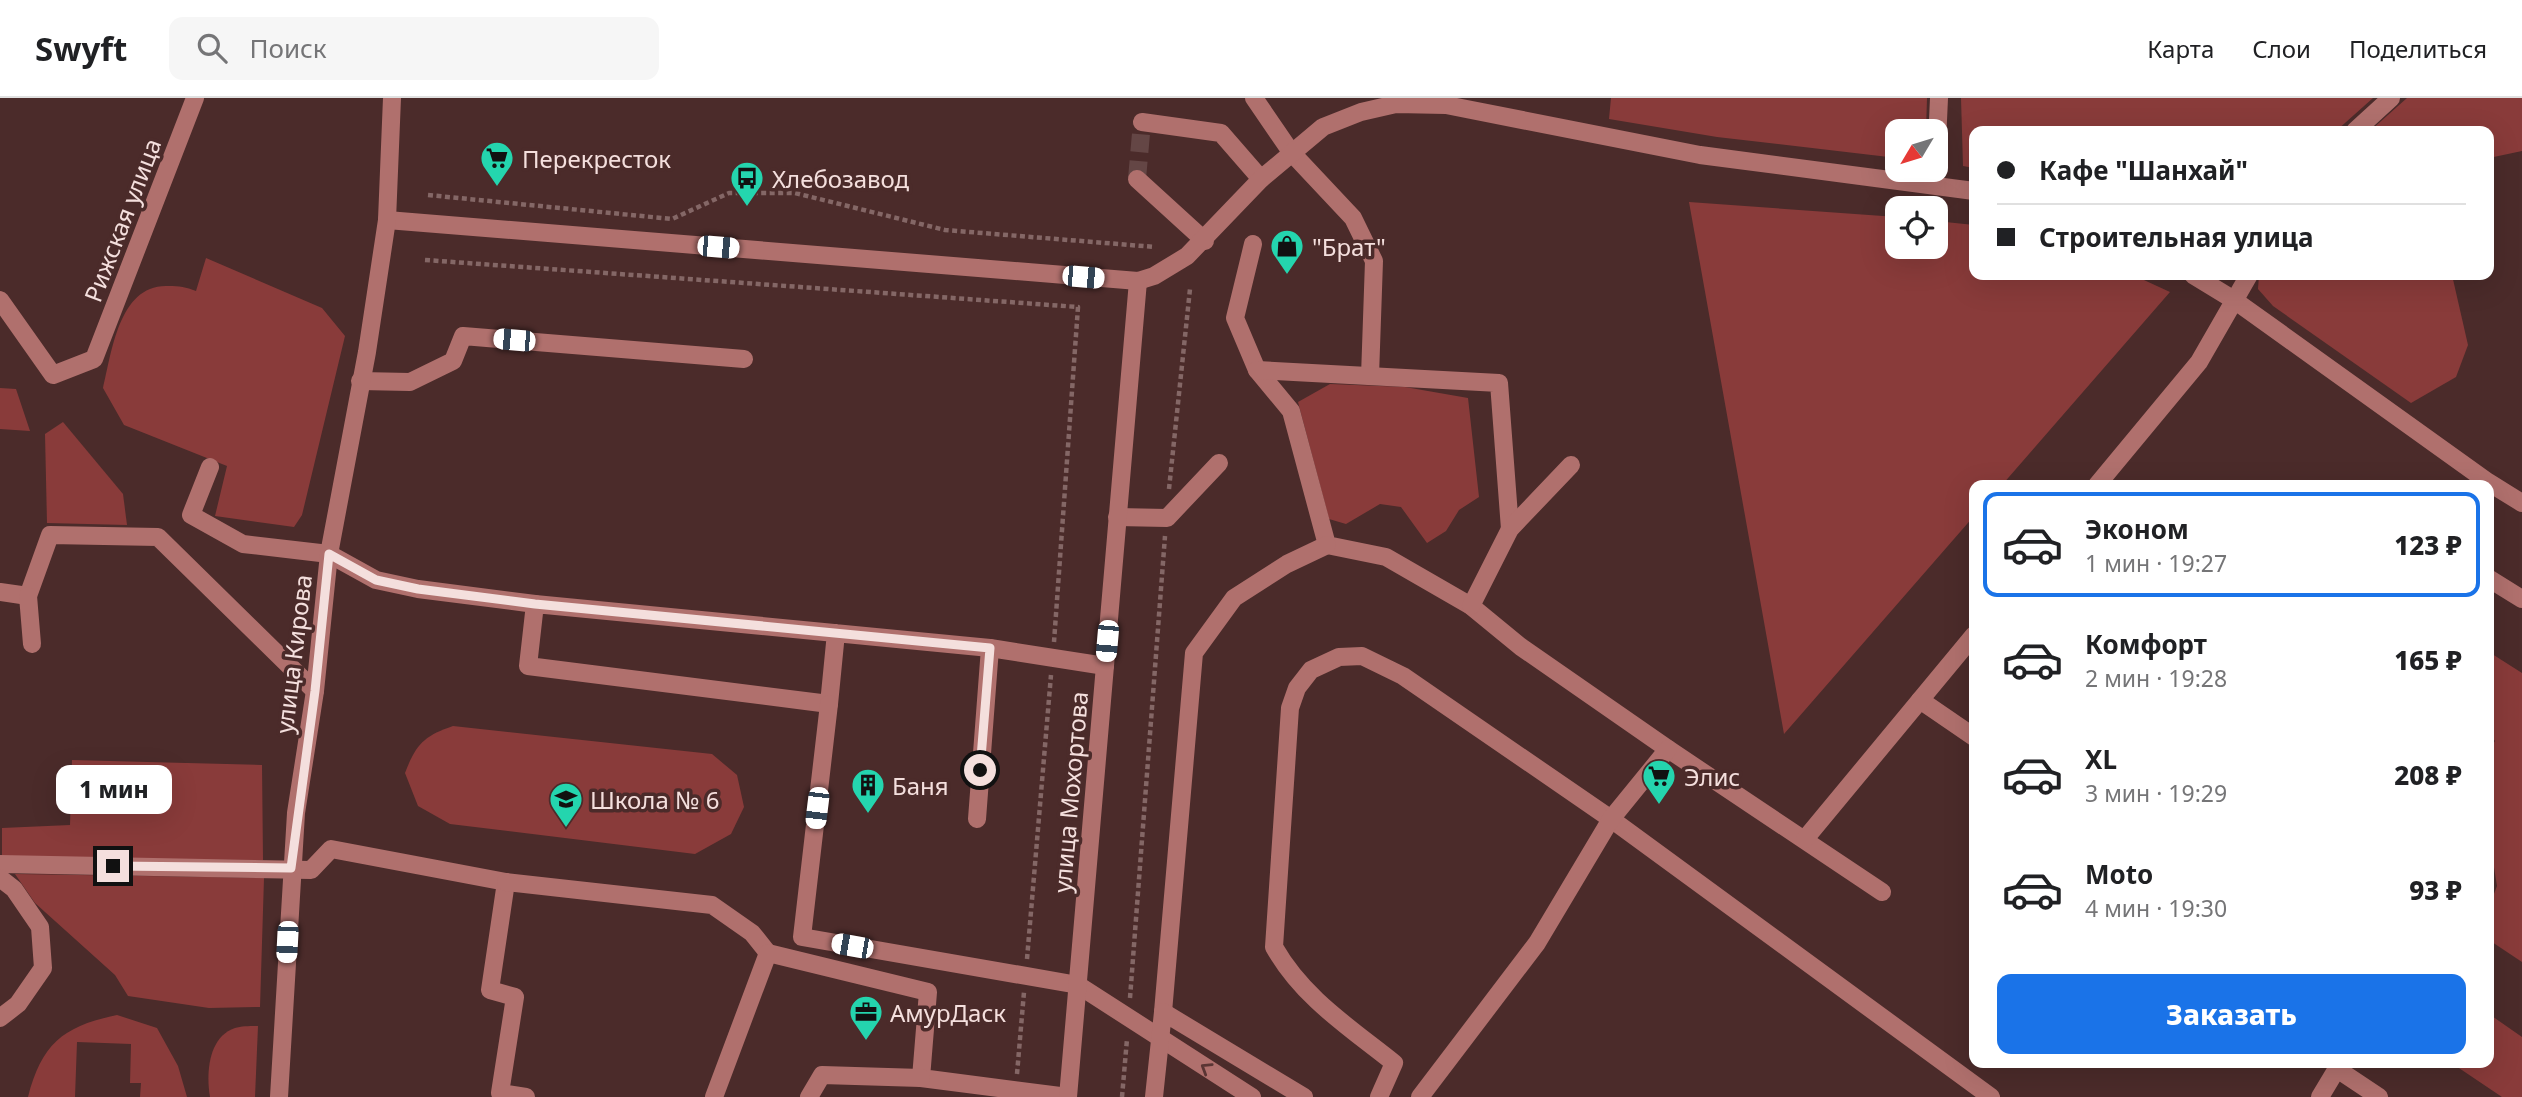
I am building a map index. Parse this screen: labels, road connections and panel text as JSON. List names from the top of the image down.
{
  "streets": {
    "street": ["Рижская улица", "улица Кирова", "улица Мохортова"]
  },
  "places": {
    "supermarket": ["Перекресток", "Элис"],
    "bus stop": ["Хлебозавод"],
    "shop": ["\"Брат\""],
    "building": ["Баня"],
    "school or university": ["Школа № 6"],
    "office": ["АмурДаск"]
  },
  "north": "bottom left",
  "page": {
    "header": "Swyft",
    "search": "Поиск",
    "nav": ["Карта", "Слои", "Поделиться"],
    "banner": ["Кафе \"Шанхай\"", "Строительная улица"],
    "list": [
      {
        "name": "Эконом",
        "note": "1 мин · 19:27",
        "value": "123 ₽"
      },
      {
        "name": "Комфорт",
        "note": "2 мин · 19:28",
        "value": "165 ₽"
      },
      {
        "name": "XL",
        "note": "3 мин · 19:29",
        "value": "208 ₽"
      },
      {
        "name": "Moto",
        "note": "4 мин · 19:30",
        "value": "93 ₽"
      }
    ],
    "bubble": "1 мин",
    "buttons": "Заказать"
  }
}
